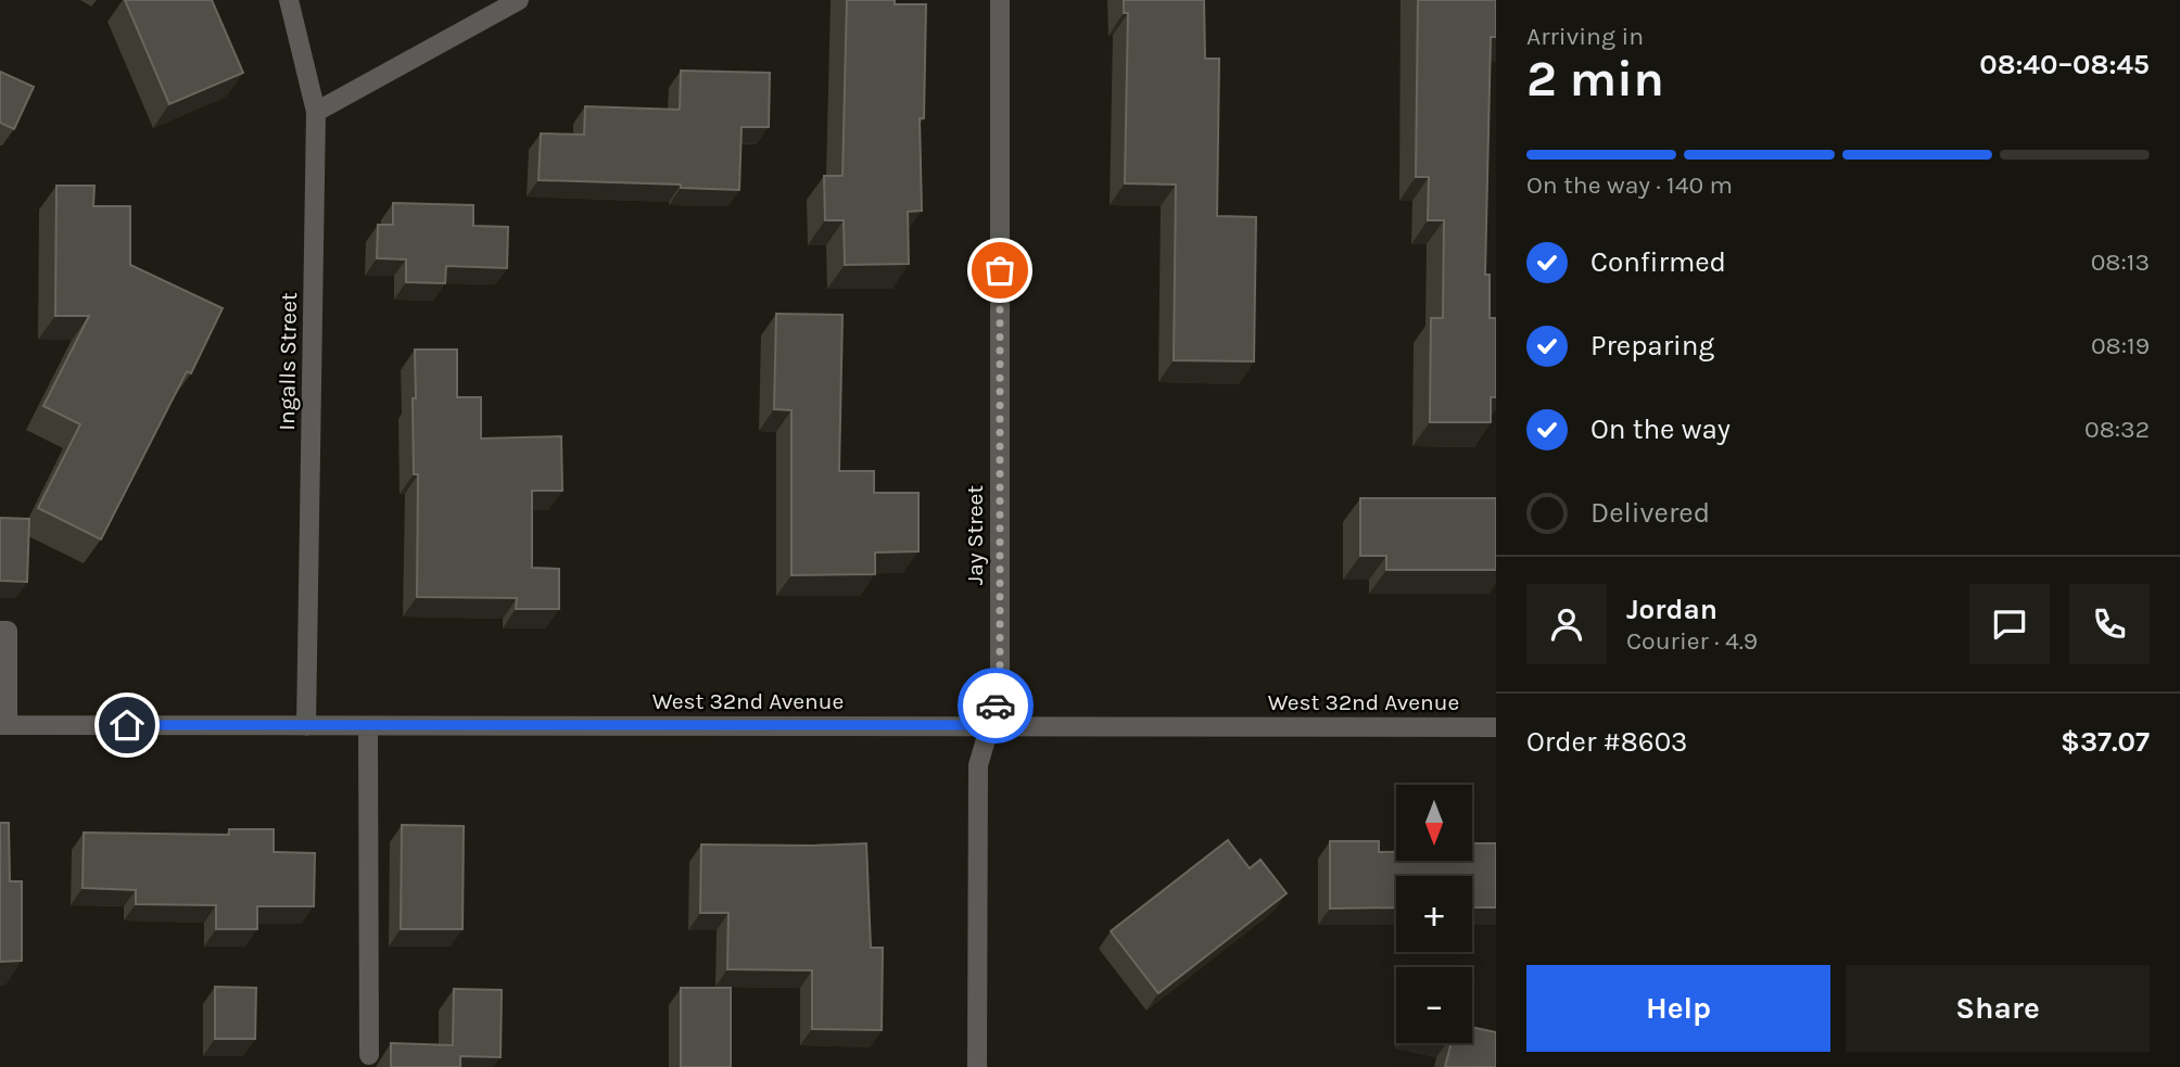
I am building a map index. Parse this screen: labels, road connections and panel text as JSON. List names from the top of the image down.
{
  "streets": {
    "street": ["Ingalls Street", "Jay Street", "West 32nd Avenue"]
  },
  "crossings": [
    ["Ingalls Street", "West 32nd Avenue"],
    ["Jay Street", "West 32nd Avenue"]
  ],
  "north": "bottom",
  "page": {
    "heading": ["2 min", "Arriving in", "08:40–08:45"],
    "panel": [
      "Jordan",
      "Courier · 4.9",
      "Order #8603",
      "$37.07"
    ],
    "bar": "On the way · 140 m",
    "list": [
      ["Confirmed", "08:13"],
      ["Preparing", "08:19"],
      ["On the way", "08:32"],
      "Delivered"
    ],
    "map_buttons": ["+", "−"],
    "buttons": ["Help", "Share"]
  }
}
